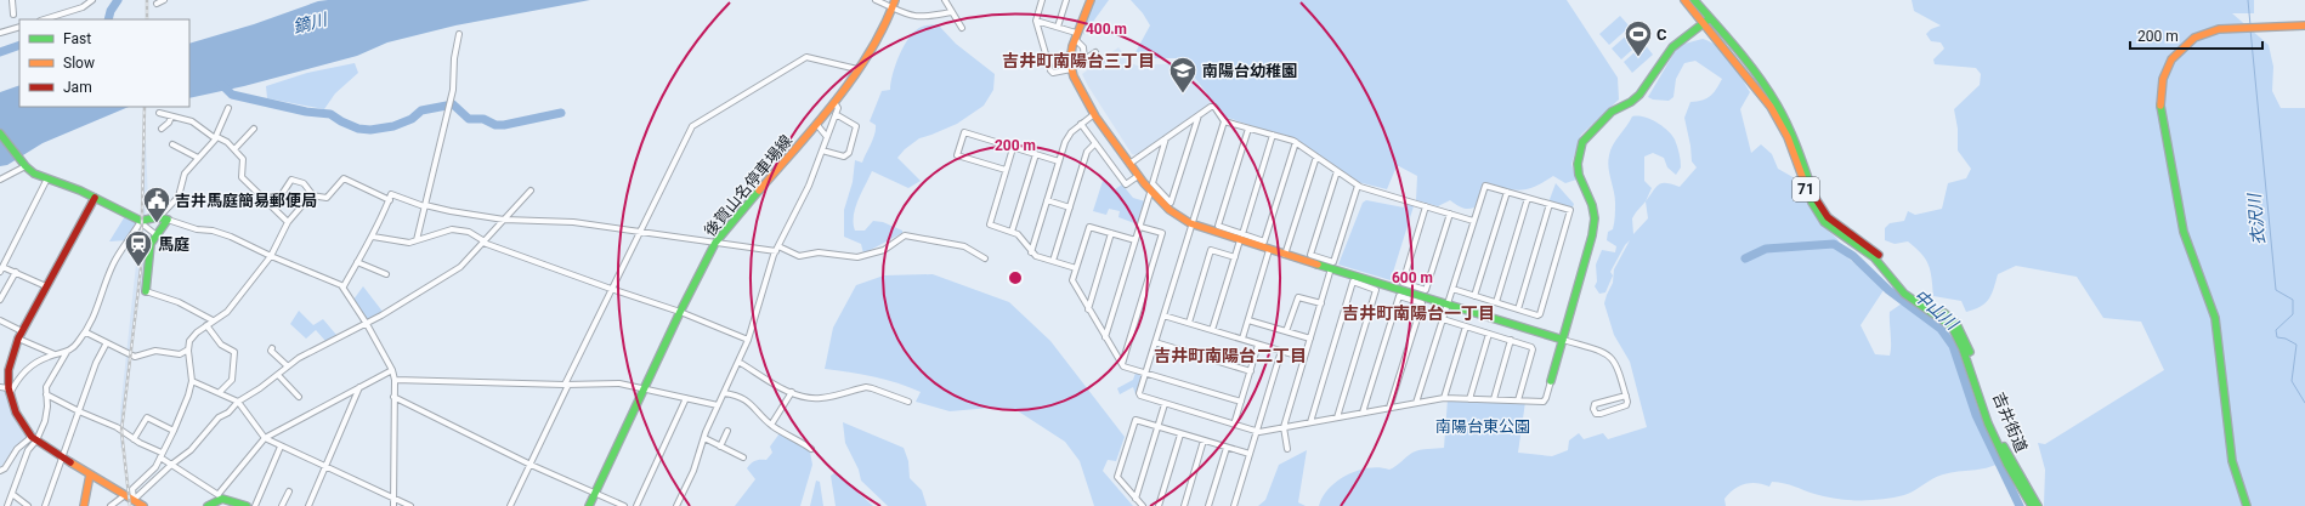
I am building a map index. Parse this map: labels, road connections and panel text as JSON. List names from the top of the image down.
{
  "streets": {
    "street": ["後賀山名停車場線", "71", "吉井街道"]
  },
  "crossings": [
    ["71", "吉井街道"]
  ],
  "districts": ["吉井町南陽台三丁目", "吉井町南陽台一丁目", "吉井町南陽台二丁目"],
  "water": ["鏑川", "衣沢川", "中山川"],
  "parks": ["南陽台東公園"],
  "places": {
    "sports": ["C"],
    "school or university": ["南陽台幼稚園"],
    "public building": ["吉井馬庭簡易郵便局"],
    "station": ["馬庭"]
  },
  "legend": ["Fast", "Slow", "Jam"],
  "scale_bar": "200 m",
  "rings": ["400 m", "200 m", "600 m"]
}
